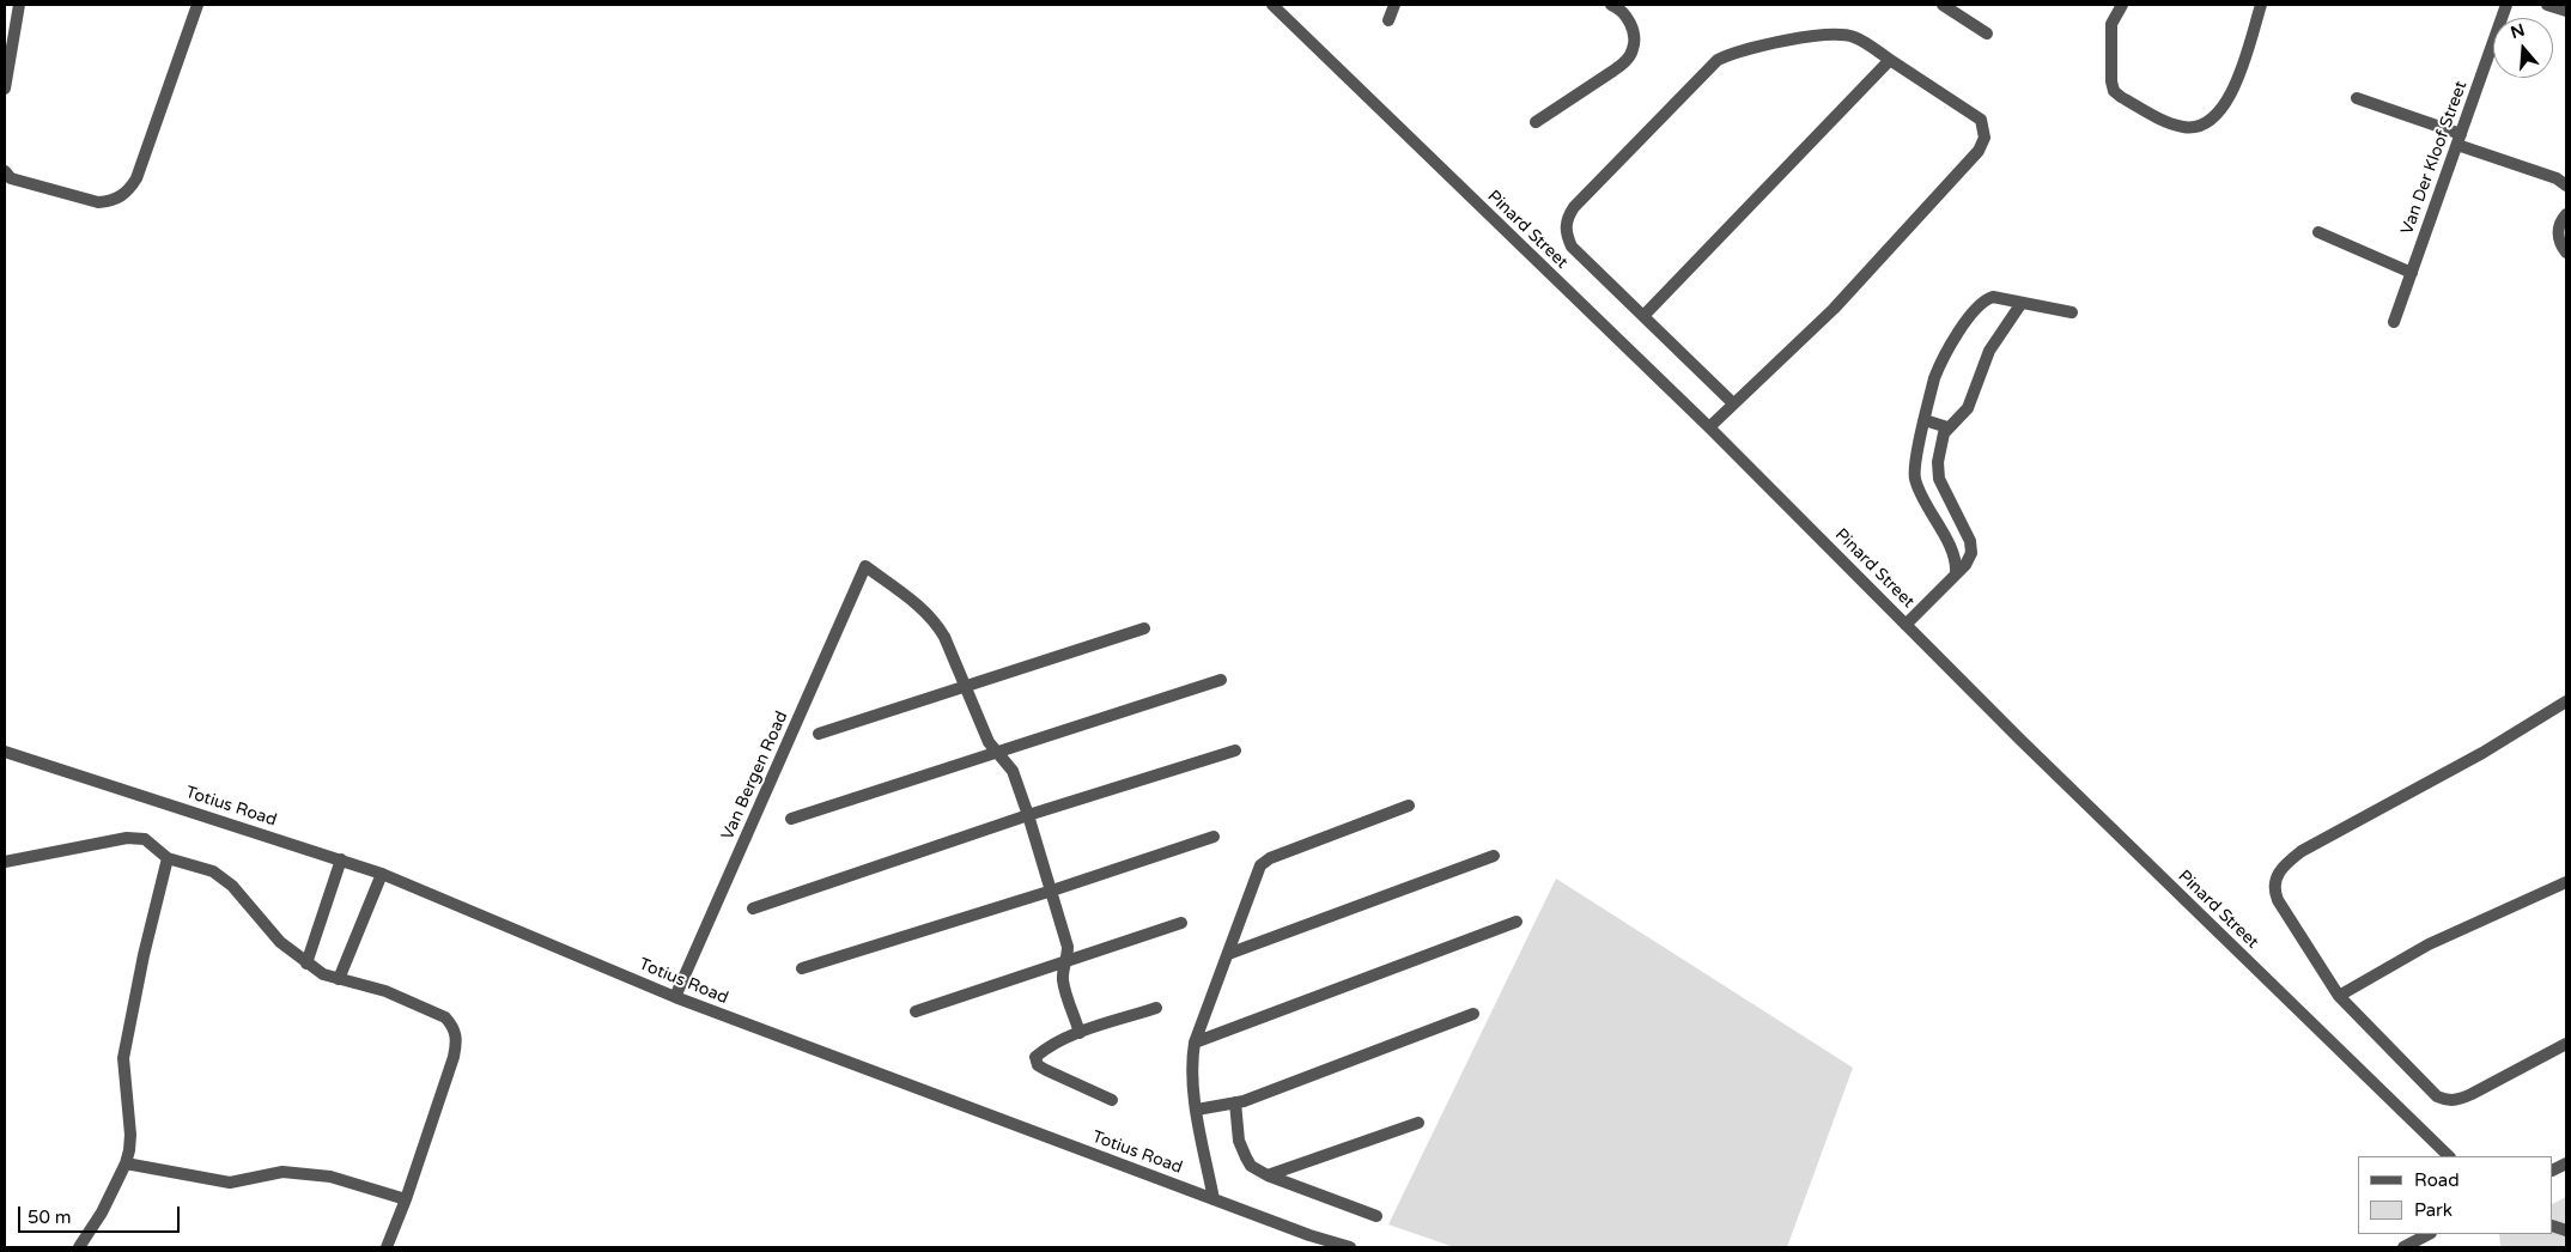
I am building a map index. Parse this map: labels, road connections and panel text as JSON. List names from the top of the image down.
{
  "streets": {
    "street": [
      "Van Der Kloof Street",
      "Pinard Street",
      "Van Bergen Road",
      "Totius Road"
    ]
  },
  "crossings": [
    ["Van Bergen Road", "Totius Road"]
  ],
  "legend": ["Road", "Park"],
  "scale_bar": "50 m",
  "north": "top"
}
